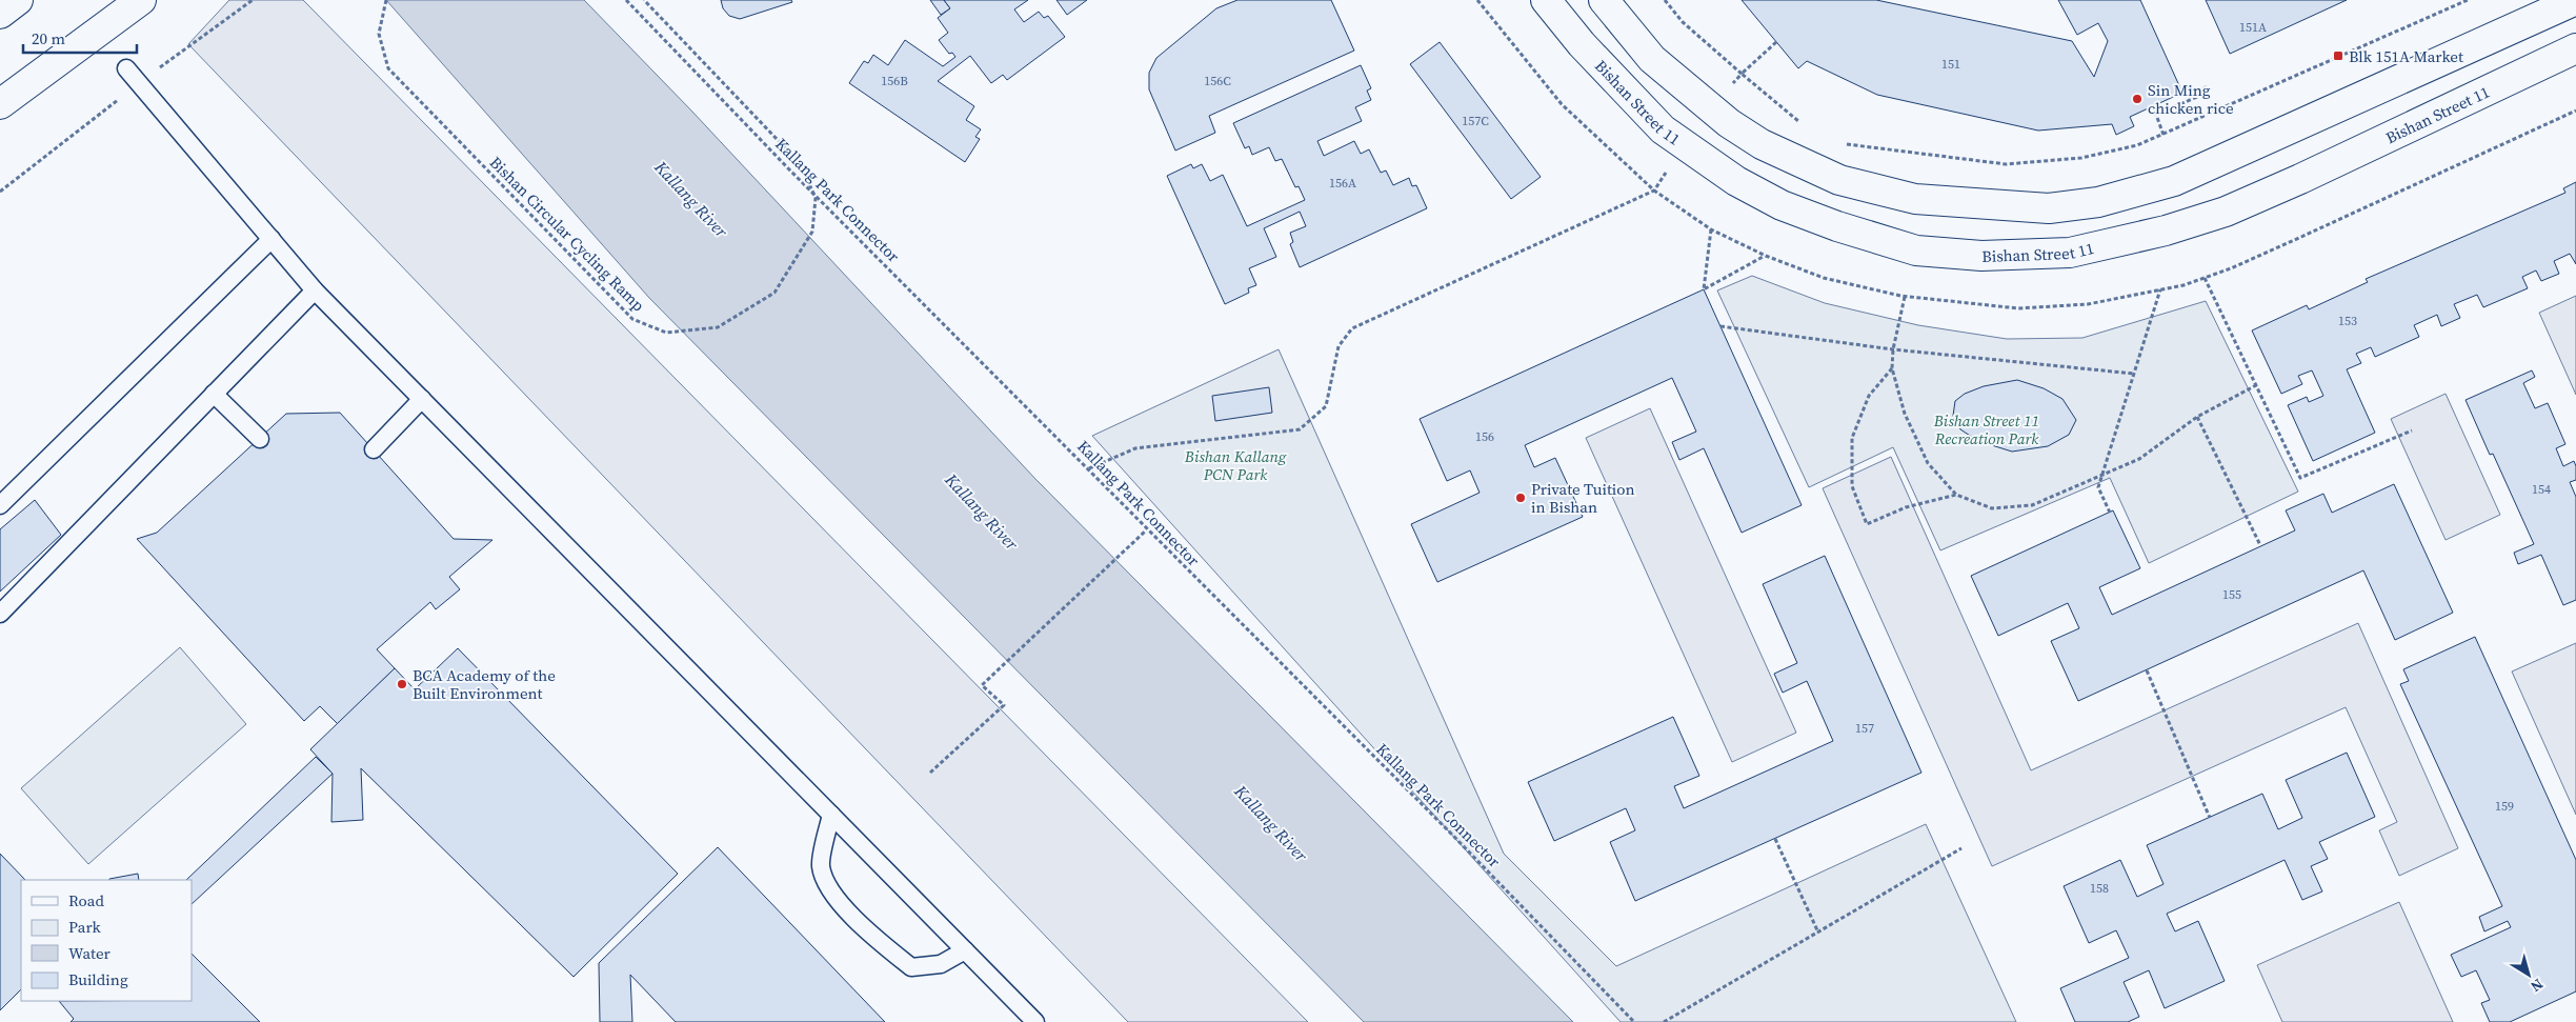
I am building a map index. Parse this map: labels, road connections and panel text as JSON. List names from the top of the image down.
{
  "streets": {
    "main road": ["Bishan Street 11"],
    "path": ["Kallang Park Connector", "Bishan Circular Cycling Ramp"]
  },
  "water": ["Kallang River"],
  "parks": ["Bishan Street 11 Recreation Park", "Bishan Kallang PCN Park"],
  "places": {
    "transit": ["Blk 151A Market"],
    "other": ["Sin Ming chicken rice", "Private Tuition in Bishan", "BCA Academy of the Built Environment"]
  },
  "house_numbers": [
    "151A",
    "151",
    "156B",
    "156C",
    "157C",
    "156A",
    "153",
    "156",
    "154",
    "155",
    "157",
    "159",
    "158"
  ],
  "legend": [
    "Road",
    "Park",
    "Water",
    "Building"
  ],
  "scale_bar": "20 m",
  "north": "bottom right"
}
